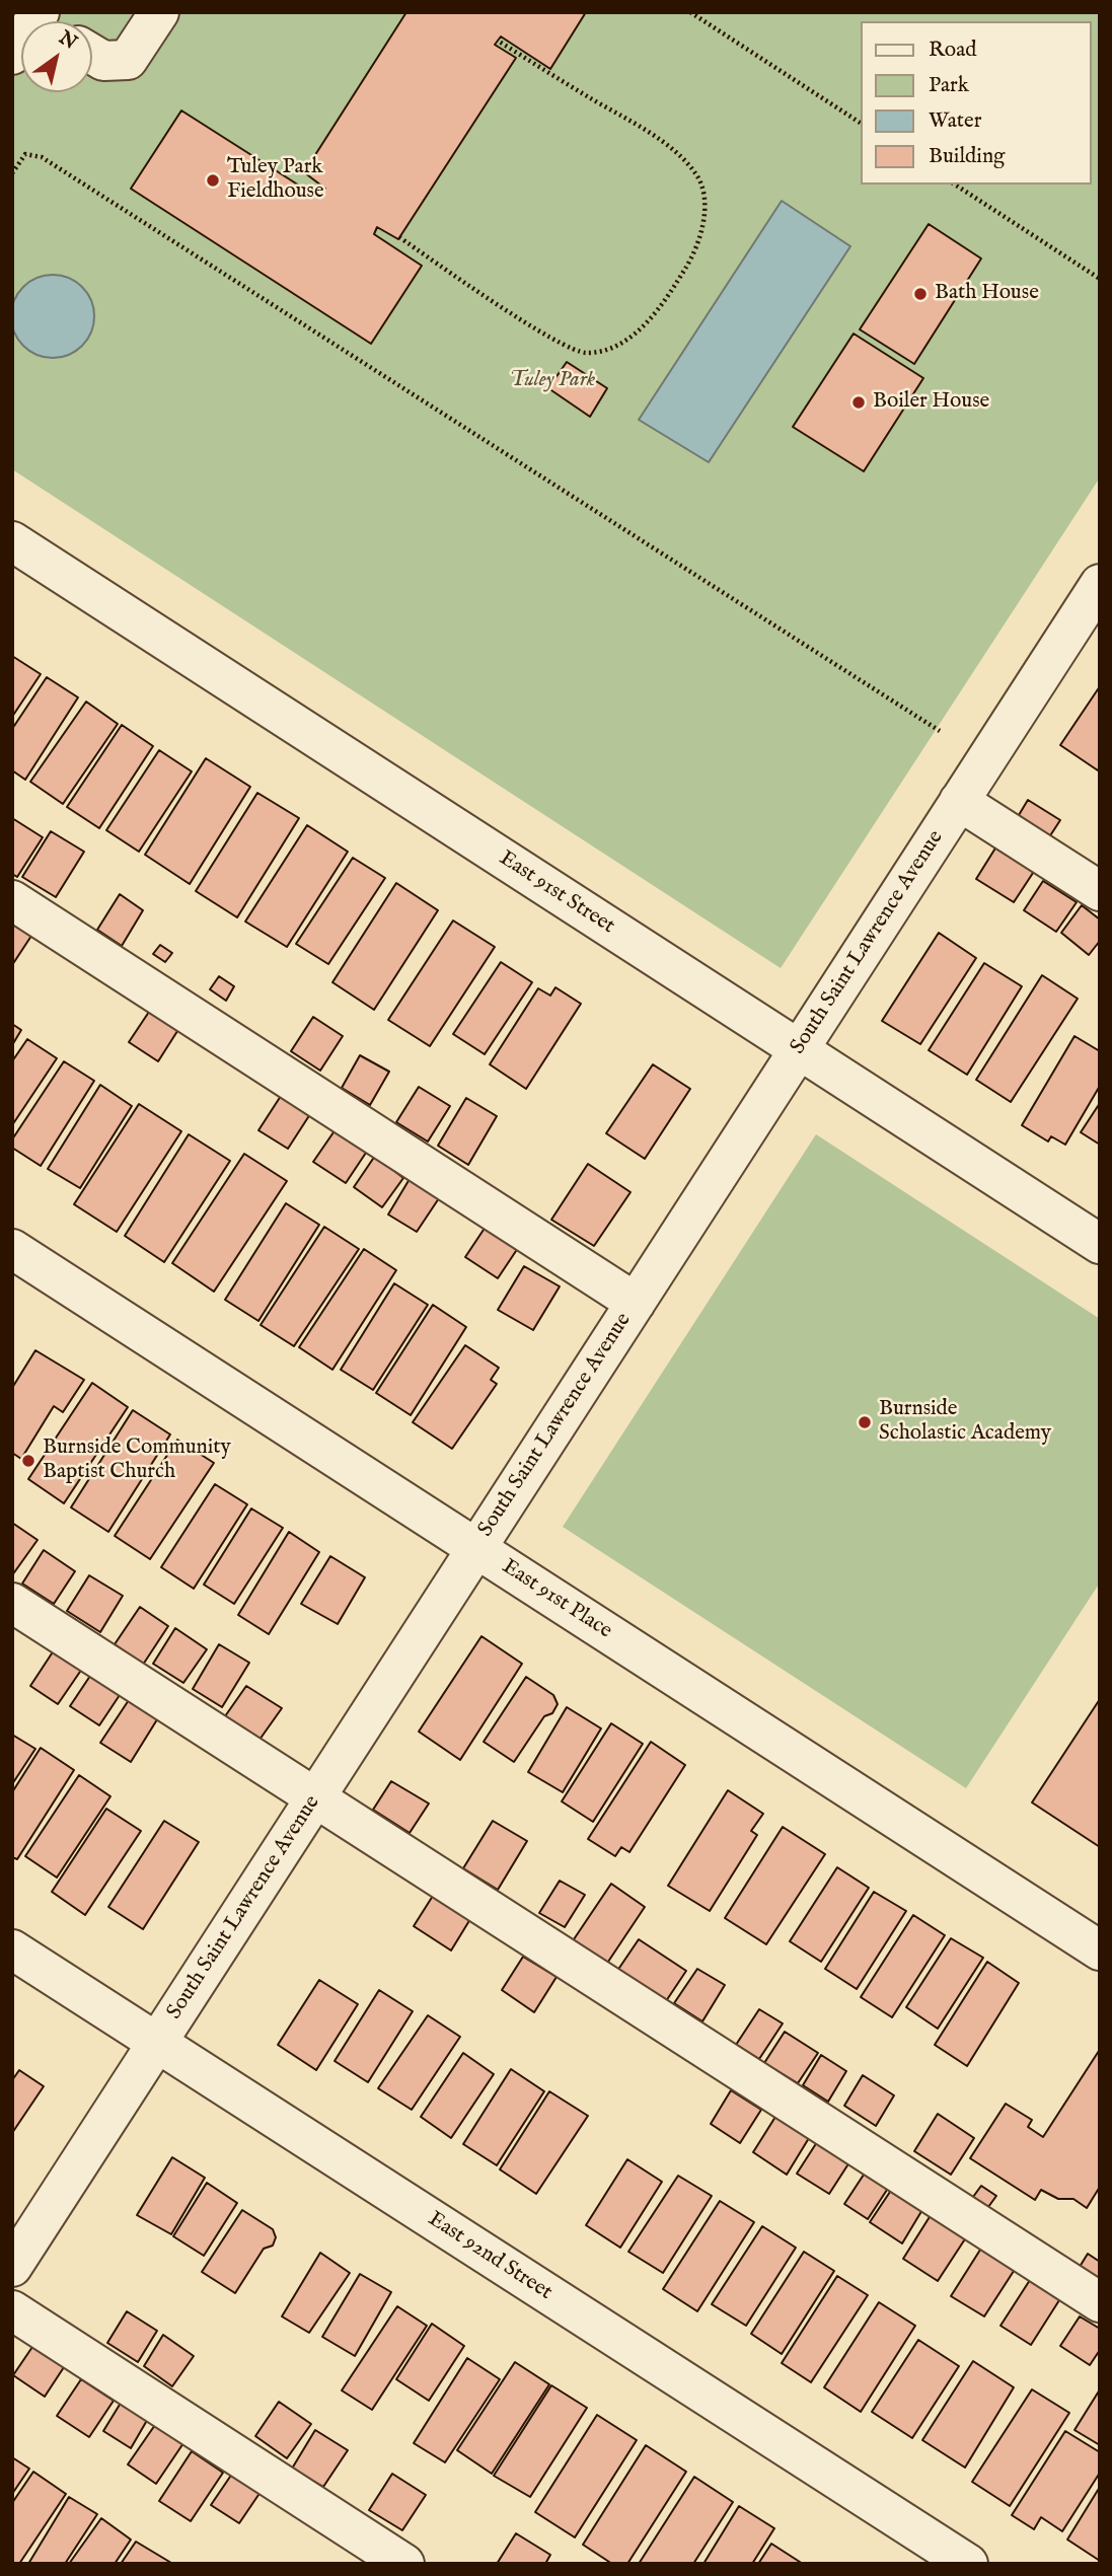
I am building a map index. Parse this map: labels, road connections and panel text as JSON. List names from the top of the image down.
{
  "streets": {
    "street": [
      "East 91st Street",
      "South Saint Lawrence Avenue",
      "East 91st Place",
      "East 92nd Street"
    ]
  },
  "crossings": [
    ["East 91st Street", "South Saint Lawrence Avenue"],
    ["South Saint Lawrence Avenue", "East 91st Place"],
    ["South Saint Lawrence Avenue", "East 92nd Street"]
  ],
  "parks": ["Tuley Park"],
  "places": [
    "Tuley Park Fieldhouse",
    "Bath House",
    "Boiler House",
    "Burnside Scholastic Academy",
    "Burnside Community Baptist Church"
  ],
  "legend": [
    "Road",
    "Park",
    "Water",
    "Building"
  ],
  "north": "top right"
}
